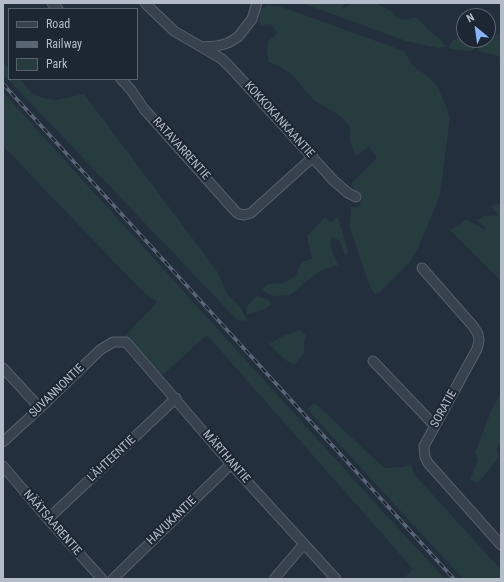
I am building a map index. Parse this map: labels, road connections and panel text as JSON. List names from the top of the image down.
{
  "streets": {
    "street": [
      "KOKKOKANKAANTIE",
      "RATAVARRENTIE",
      "SUVANNONTIE",
      "SORATIE",
      "MÄRTHANTIE",
      "LÄHTEENTIE",
      "HAVUKANTIE",
      "NÄÄTSAARENTIE"
    ]
  },
  "crossings": [
    ["KOKKOKANKAANTIE", "RATAVARRENTIE"],
    ["SUVANNONTIE", "MÄRTHANTIE"],
    ["MÄRTHANTIE", "LÄHTEENTIE"],
    ["MÄRTHANTIE", "HAVUKANTIE"],
    ["LÄHTEENTIE", "NÄÄTSAARENTIE"]
  ],
  "legend": ["Road", "Railway", "Park"],
  "north": "top left"
}
